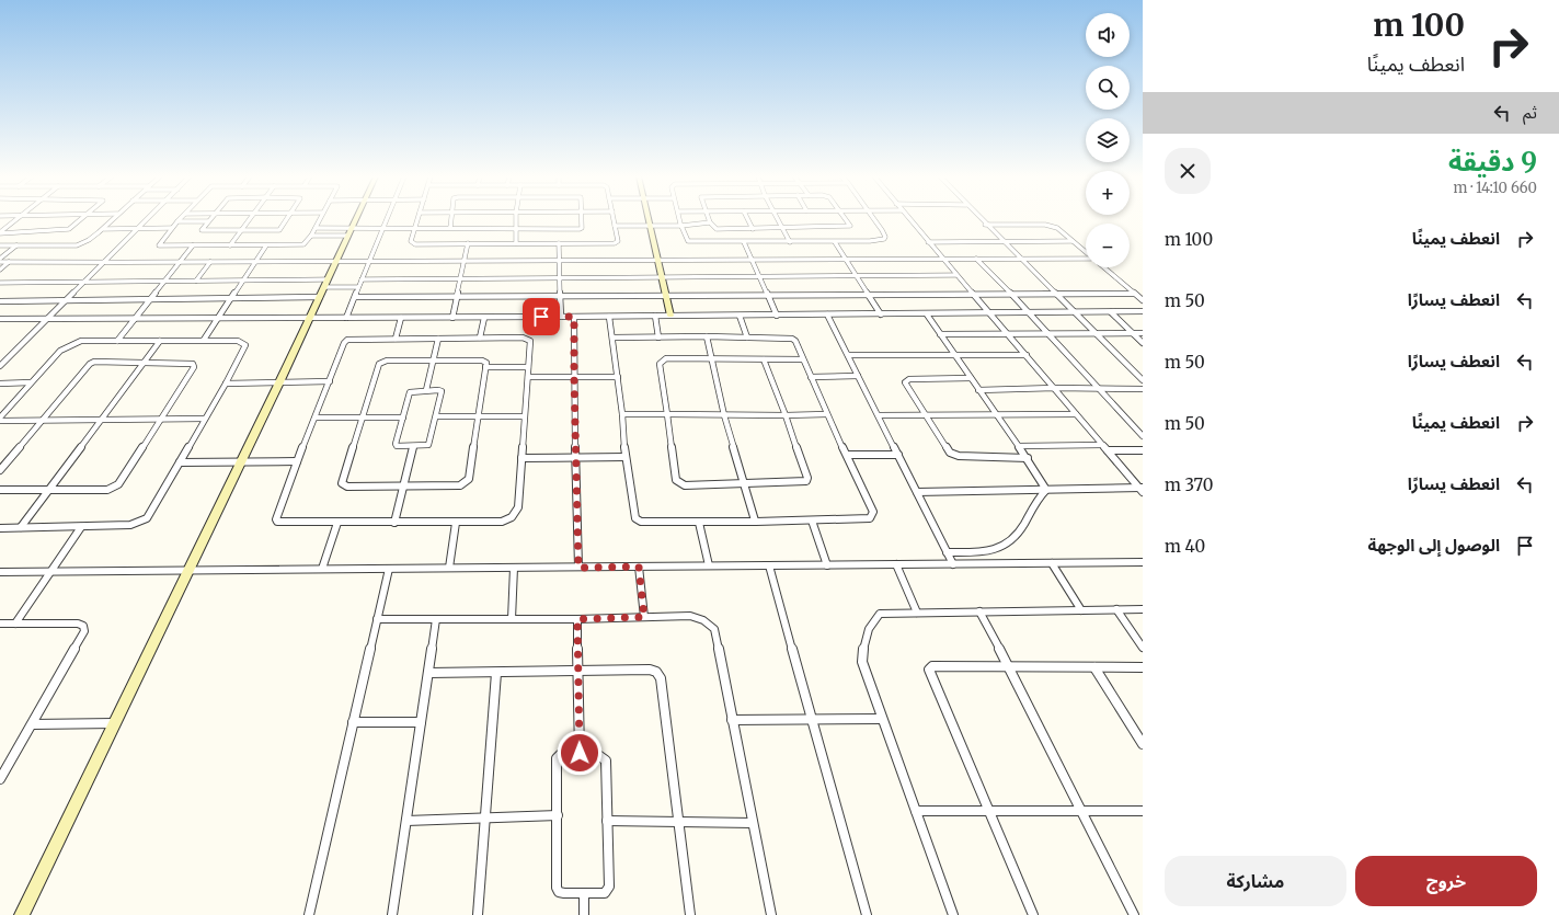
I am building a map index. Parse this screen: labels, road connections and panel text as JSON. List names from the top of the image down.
{
  "page": {
    "turn": ["100 m", "انعطف يمينًا"],
    "map_buttons": ["+", "−"],
    "then": "ثم",
    "heading": ["9 دقيقة", "660 m · 14:10"],
    "list": [
      {
        "name": "انعطف يمينًا",
        "value": "100 m"
      },
      {
        "name": "انعطف يسارًا",
        "value": "50 m"
      },
      {
        "name": "انعطف يسارًا",
        "value": "50 m"
      },
      {
        "name": "انعطف يمينًا",
        "value": "50 m"
      },
      {
        "name": "انعطف يسارًا",
        "value": "370 m"
      },
      {
        "name": "الوصول إلى الوجهة",
        "value": "40 m"
      }
    ],
    "buttons": ["خروج", "مشاركة"]
  }
}
